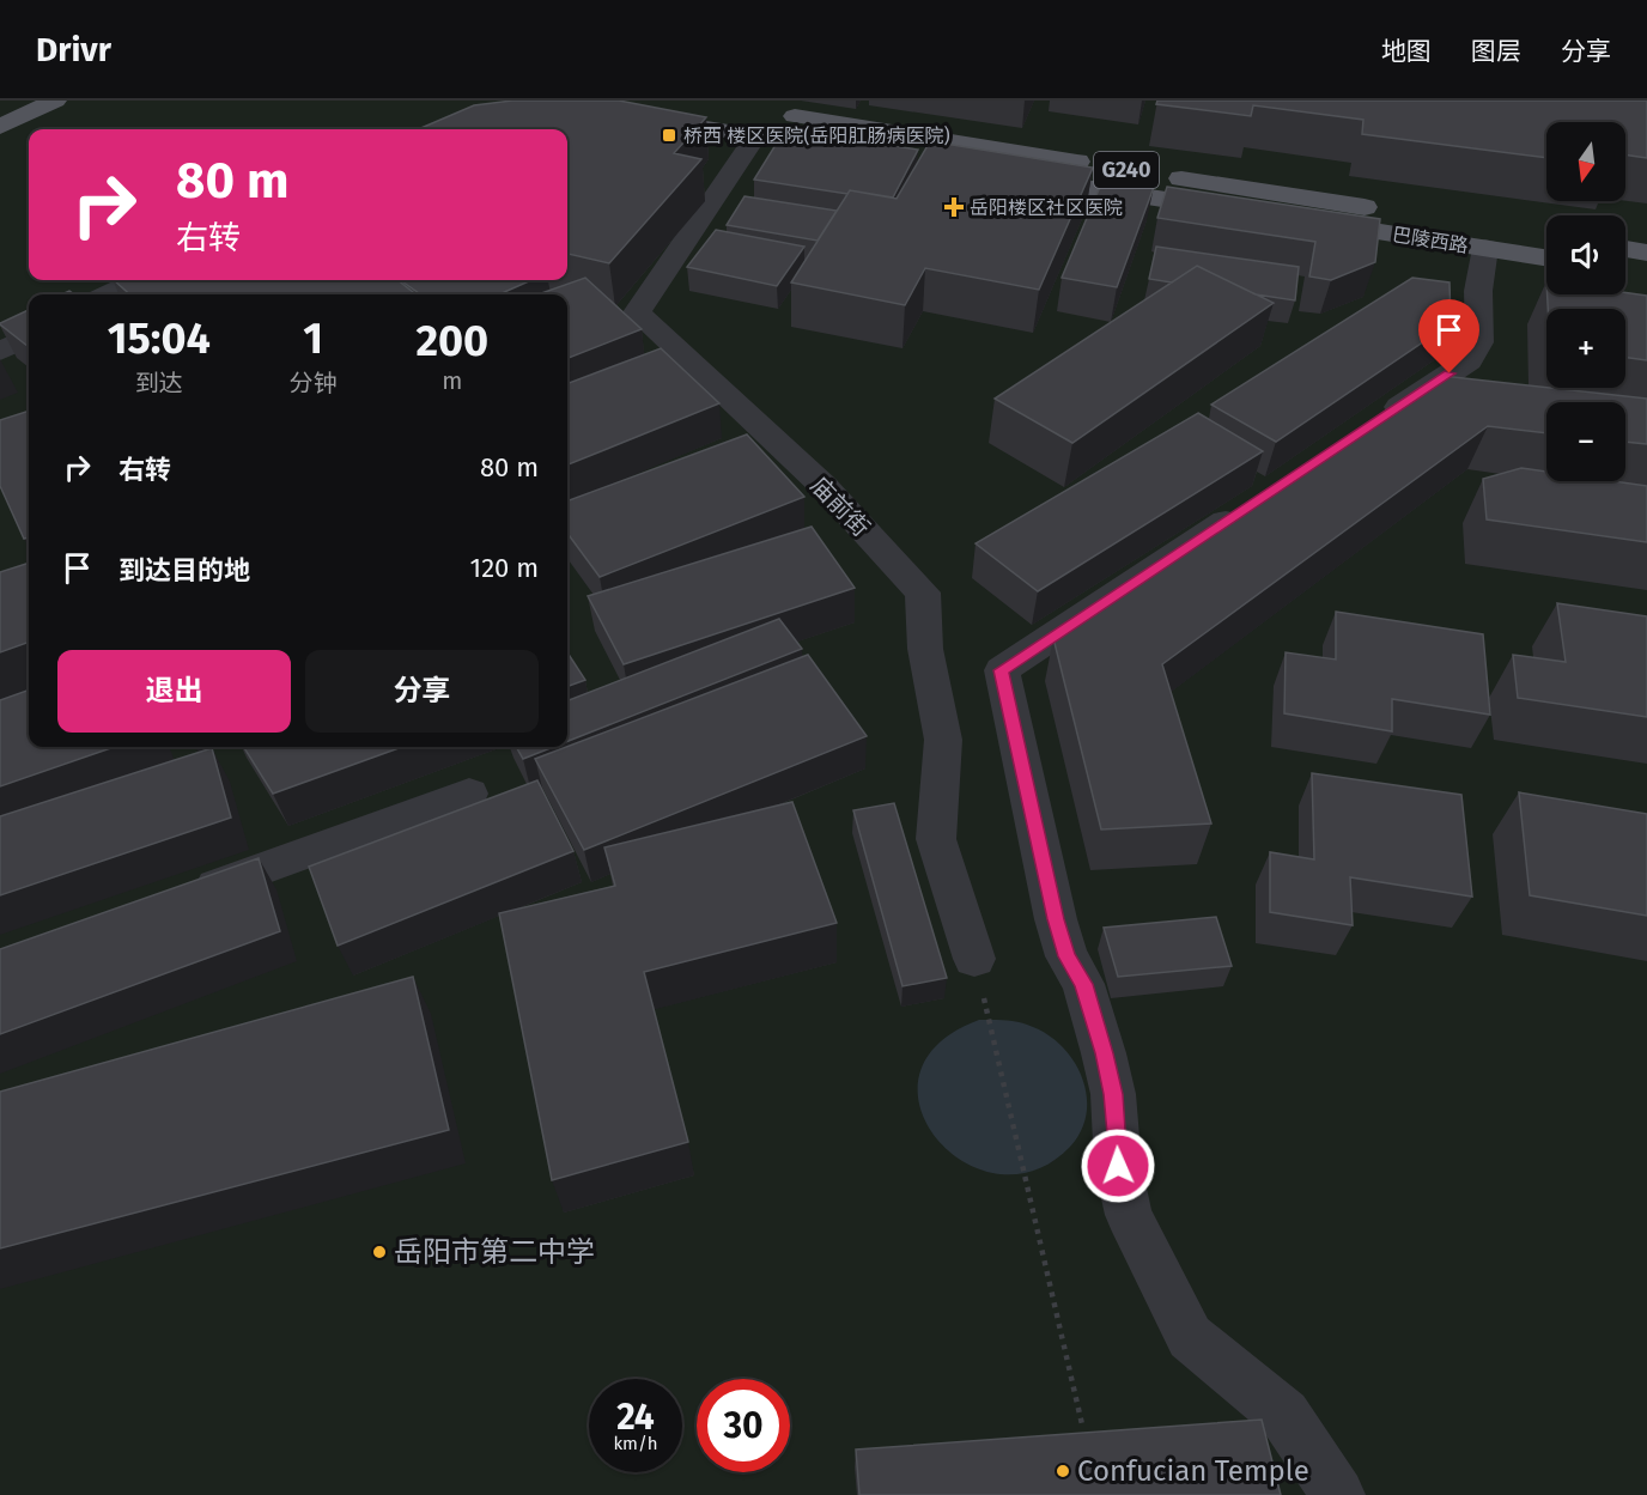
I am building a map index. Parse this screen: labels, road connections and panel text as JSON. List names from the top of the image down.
{
  "streets": {
    "main road": ["G240", "巴陵西路"],
    "street": ["庙前街"]
  },
  "crossings": [
    ["巴陵西路", "庙前街"]
  ],
  "places": {
    "transit": ["桥西 楼区医院(岳阳肛肠病医院)"],
    "health": ["岳阳楼区社区医院"],
    "other": ["岳阳市第二中学", "Confucian Temple"]
  },
  "north": "bottom",
  "page": {
    "header": "Drivr",
    "nav": ["地图", "图层", "分享"],
    "map_buttons": ["+", "−"],
    "turn": ["80 m", "右转"],
    "eta": [
      "15:04",
      "到达",
      "1",
      "分钟",
      "200",
      "m"
    ],
    "list": [
      {
        "name": "右转",
        "value": "80 m"
      },
      {
        "name": "到达目的地",
        "value": "120 m"
      }
    ],
    "buttons": ["退出", "分享"],
    "speed": "24 km/h",
    "limit": "30"
  }
}
